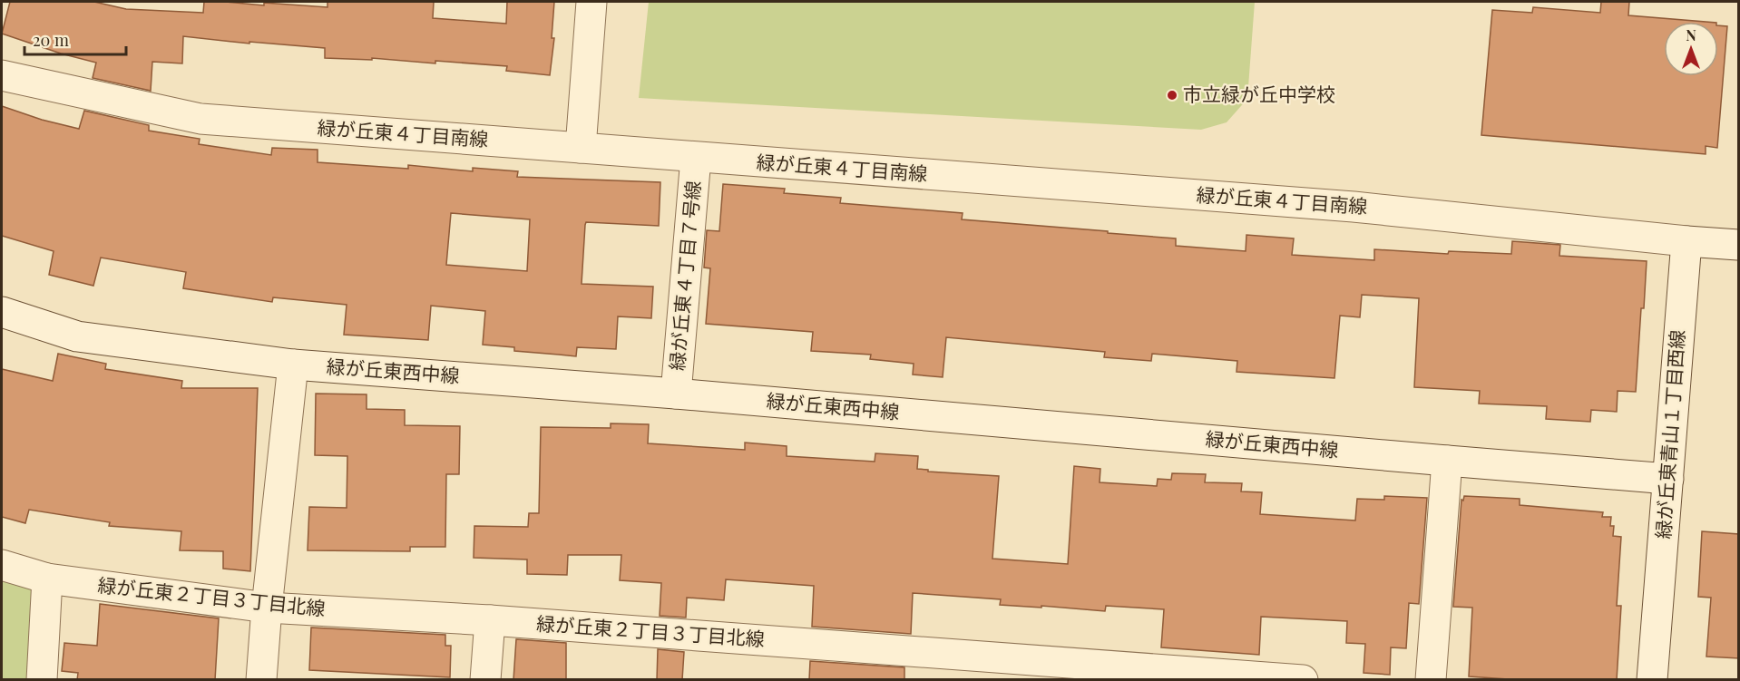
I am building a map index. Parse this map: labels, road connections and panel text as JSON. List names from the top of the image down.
{
  "streets": {
    "street": [
      "緑が丘東４丁目南線",
      "緑が丘東４丁目７号線",
      "緑が丘東西中線",
      "緑が丘東青山１丁目西線",
      "緑が丘東２丁目３丁目北線"
    ]
  },
  "crossings": [
    ["緑が丘東４丁目南線", "緑が丘東４丁目７号線"],
    ["緑が丘東４丁目南線", "緑が丘東青山１丁目西線"],
    ["緑が丘東４丁目７号線", "緑が丘東西中線"],
    ["緑が丘東西中線", "緑が丘東青山１丁目西線"]
  ],
  "places": ["市立緑が丘中学校"],
  "scale_bar": "20 m",
  "north": "top"
}
